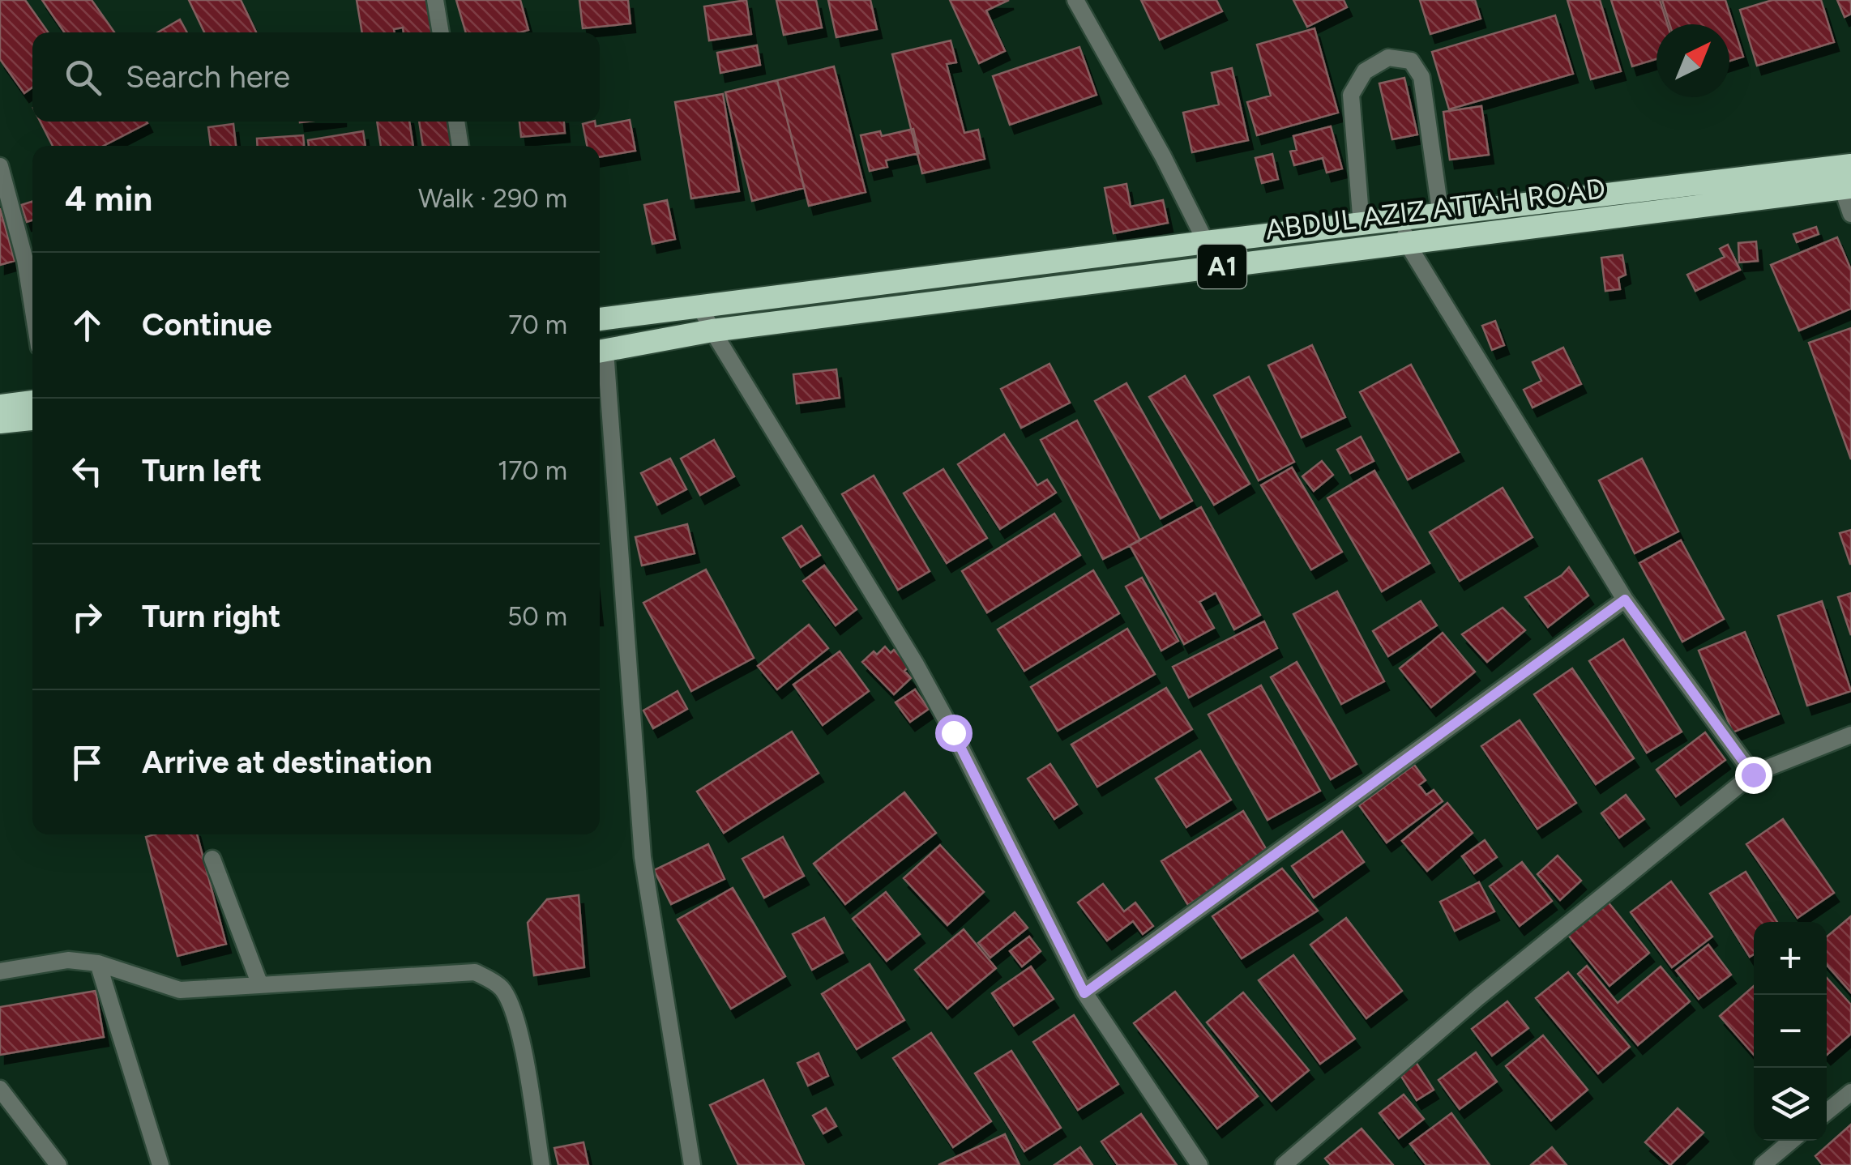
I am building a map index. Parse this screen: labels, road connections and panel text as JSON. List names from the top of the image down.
{
  "streets": {
    "highway": ["ABDUL AZIZ ATTAH ROAD", "A1"]
  },
  "north": "top right",
  "page": {
    "search": "Search here",
    "heading": ["4 min", "Walk · 290 m"],
    "list": [
      ["Continue", "70 m"],
      ["Turn left", "170 m"],
      ["Turn right", "50 m"],
      "Arrive at destination"
    ],
    "map_buttons": ["+", "−"]
  }
}
